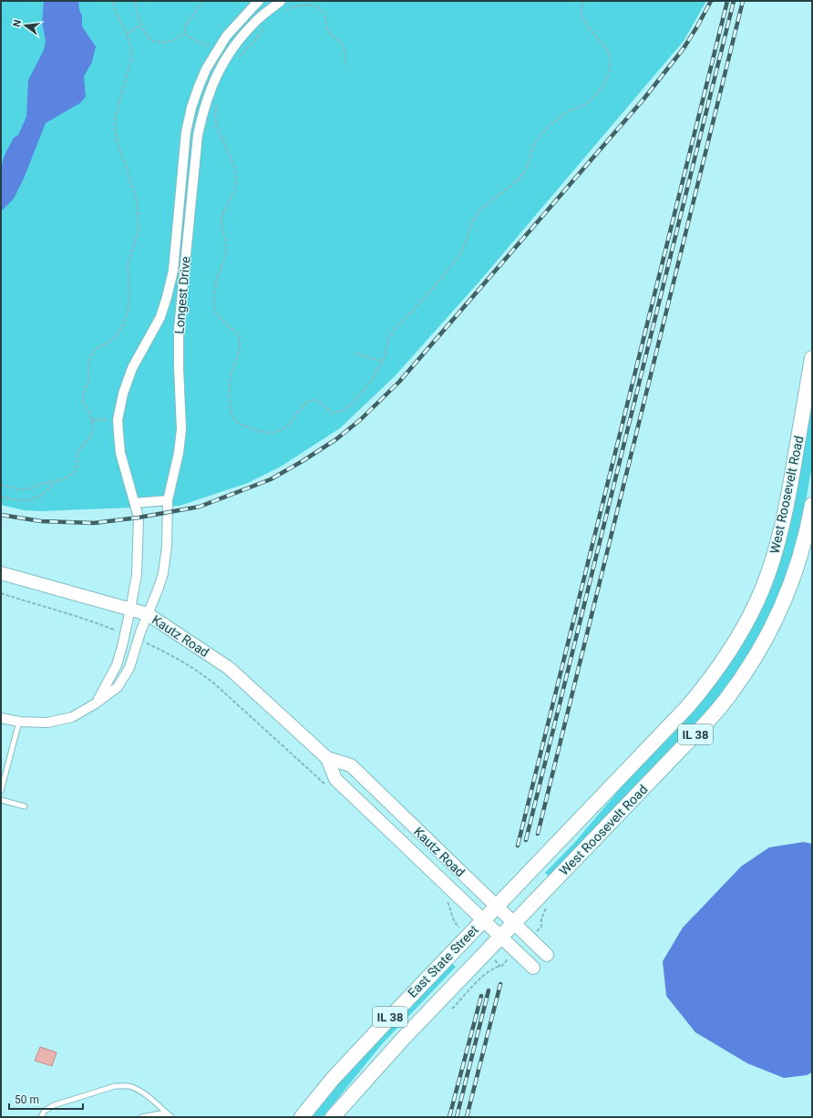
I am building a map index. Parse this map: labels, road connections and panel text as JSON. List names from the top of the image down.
{
  "streets": {
    "main road": ["West Roosevelt Road", "IL 38", "East State Street"],
    "street": ["Longest Drive", "Kautz Road"]
  },
  "crossings": [
    ["Longest Drive", "Kautz Road"],
    ["West Roosevelt Road", "Kautz Road"],
    ["West Roosevelt Road", "East State Street"],
    ["Kautz Road", "East State Street"]
  ],
  "scale_bar": "50 m",
  "north": "left"
}
